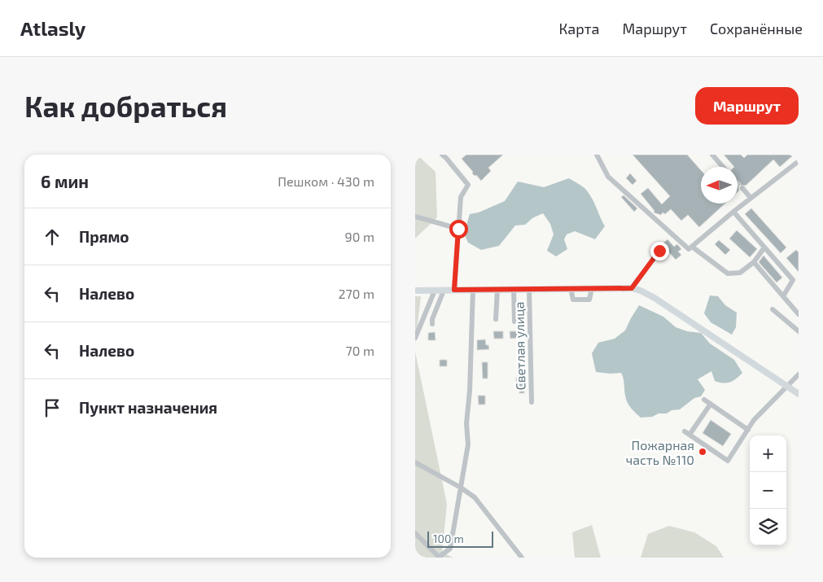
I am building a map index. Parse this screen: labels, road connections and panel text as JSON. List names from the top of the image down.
{
  "streets": {
    "lane": ["Светлая улица"]
  },
  "places": ["Пожарная часть №110"],
  "scale_bar": "100 m",
  "north": "left",
  "page": {
    "header": "Atlasly",
    "nav": ["Карта", "Маршрут", "Сохранённые"],
    "buttons": "Маршрут",
    "title": "Как добраться",
    "heading": ["6 мин", "Пешком · 430 m"],
    "list": [
      ["Прямо", "90 m"],
      ["Налево", "270 m"],
      ["Налево", "70 m"],
      "Пункт назначения"
    ],
    "map_buttons": ["+", "−"],
    "scale": "100 m"
  }
}
